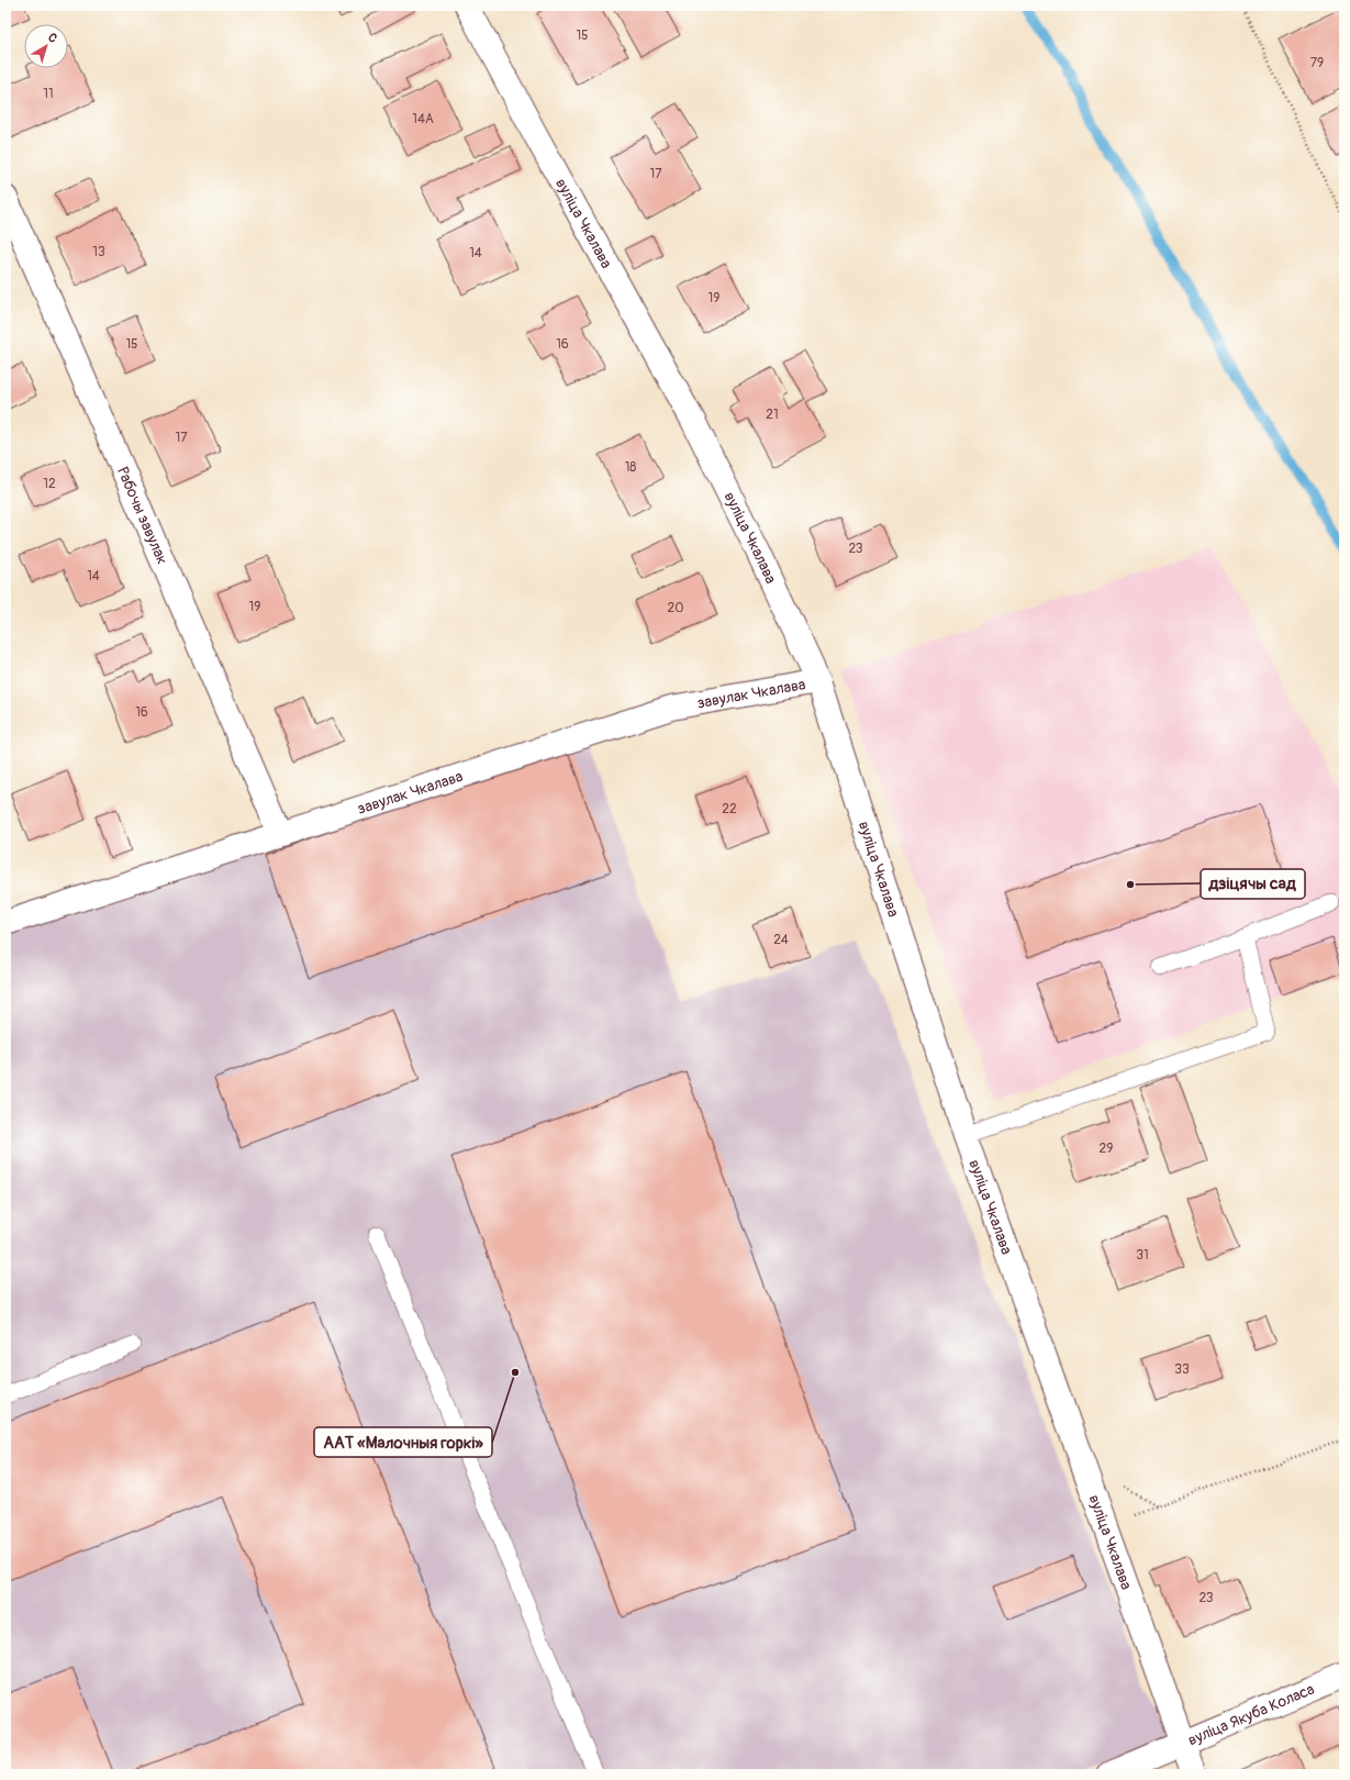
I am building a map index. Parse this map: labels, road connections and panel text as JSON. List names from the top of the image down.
{
  "streets": {
    "street": [
      "вуліца Чкалава",
      "Рабочы завулак",
      "завулак Чкалава",
      "вуліца Якуба Коласа"
    ]
  },
  "crossings": [
    ["вуліца Чкалава", "завулак Чкалава"],
    ["вуліца Чкалава", "вуліца Якуба Коласа"],
    ["Рабочы завулак", "завулак Чкалава"]
  ],
  "places": ["дзіцячы сад", "ААТ «Малочныя горкі»"],
  "house_numbers": [
    "15",
    "79",
    "11",
    "14А",
    "17",
    "13",
    "14",
    "19",
    "15",
    "16",
    "21",
    "17",
    "18",
    "12",
    "23",
    "14",
    "19",
    "20",
    "16",
    "22",
    "24",
    "29",
    "31",
    "33",
    "23"
  ],
  "north": "top right"
}
